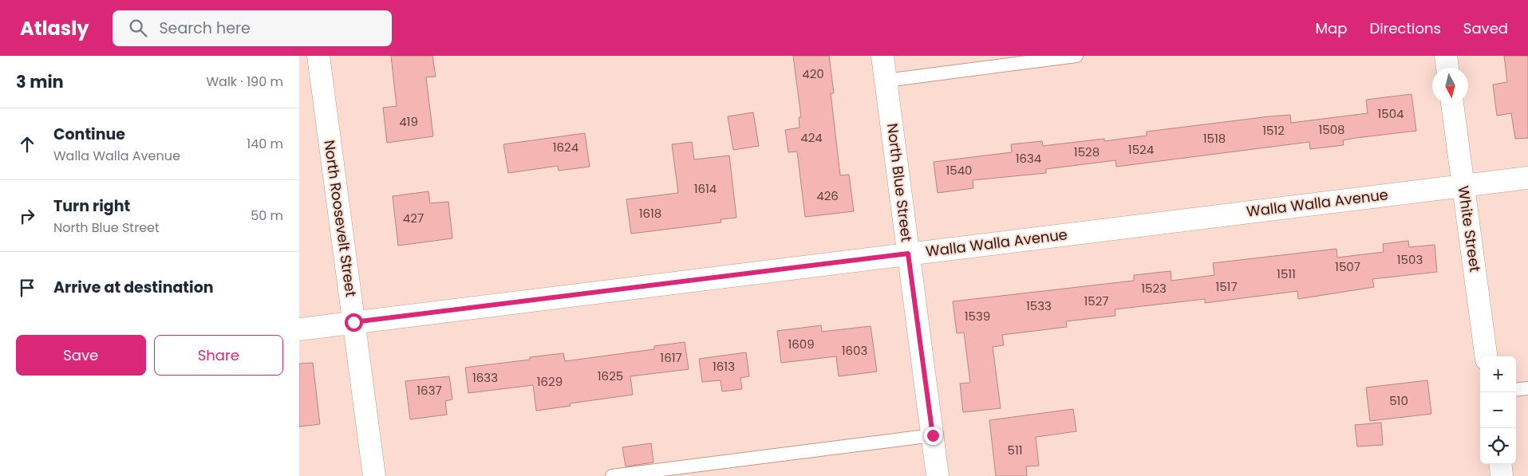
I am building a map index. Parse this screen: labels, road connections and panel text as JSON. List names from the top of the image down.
{
  "streets": {
    "street": [
      "North Blue Street",
      "Walla Walla Avenue",
      "North Roosevelt Street",
      "White Street"
    ]
  },
  "crossings": [
    ["North Blue Street", "Walla Walla Avenue"],
    ["Walla Walla Avenue", "North Roosevelt Street"],
    ["Walla Walla Avenue", "White Street"]
  ],
  "house_numbers": [
    "420",
    "1504",
    "419",
    "1508",
    "1512",
    "424",
    "1518",
    "1624",
    "1524",
    "1528",
    "1634",
    "1540",
    "1614",
    "426",
    "1618",
    "427",
    "1503",
    "1507",
    "1511",
    "1517",
    "1523",
    "1527",
    "1533",
    "1539",
    "1609",
    "1603",
    "1617",
    "1613",
    "1625",
    "1633",
    "1629",
    "1637",
    "510",
    "511"
  ],
  "north": "bottom",
  "page": {
    "header": "Atlasly",
    "search": "Search here",
    "nav": ["Map", "Directions", "Saved"],
    "heading": ["3 min", "Walk · 190 m"],
    "list": [
      ["Continue", "Walla Walla Avenue", "140 m"],
      ["Turn right", "North Blue Street", "50 m"],
      "Arrive at destination"
    ],
    "buttons": ["Save", "Share"],
    "map_buttons": ["+", "−"]
  }
}
